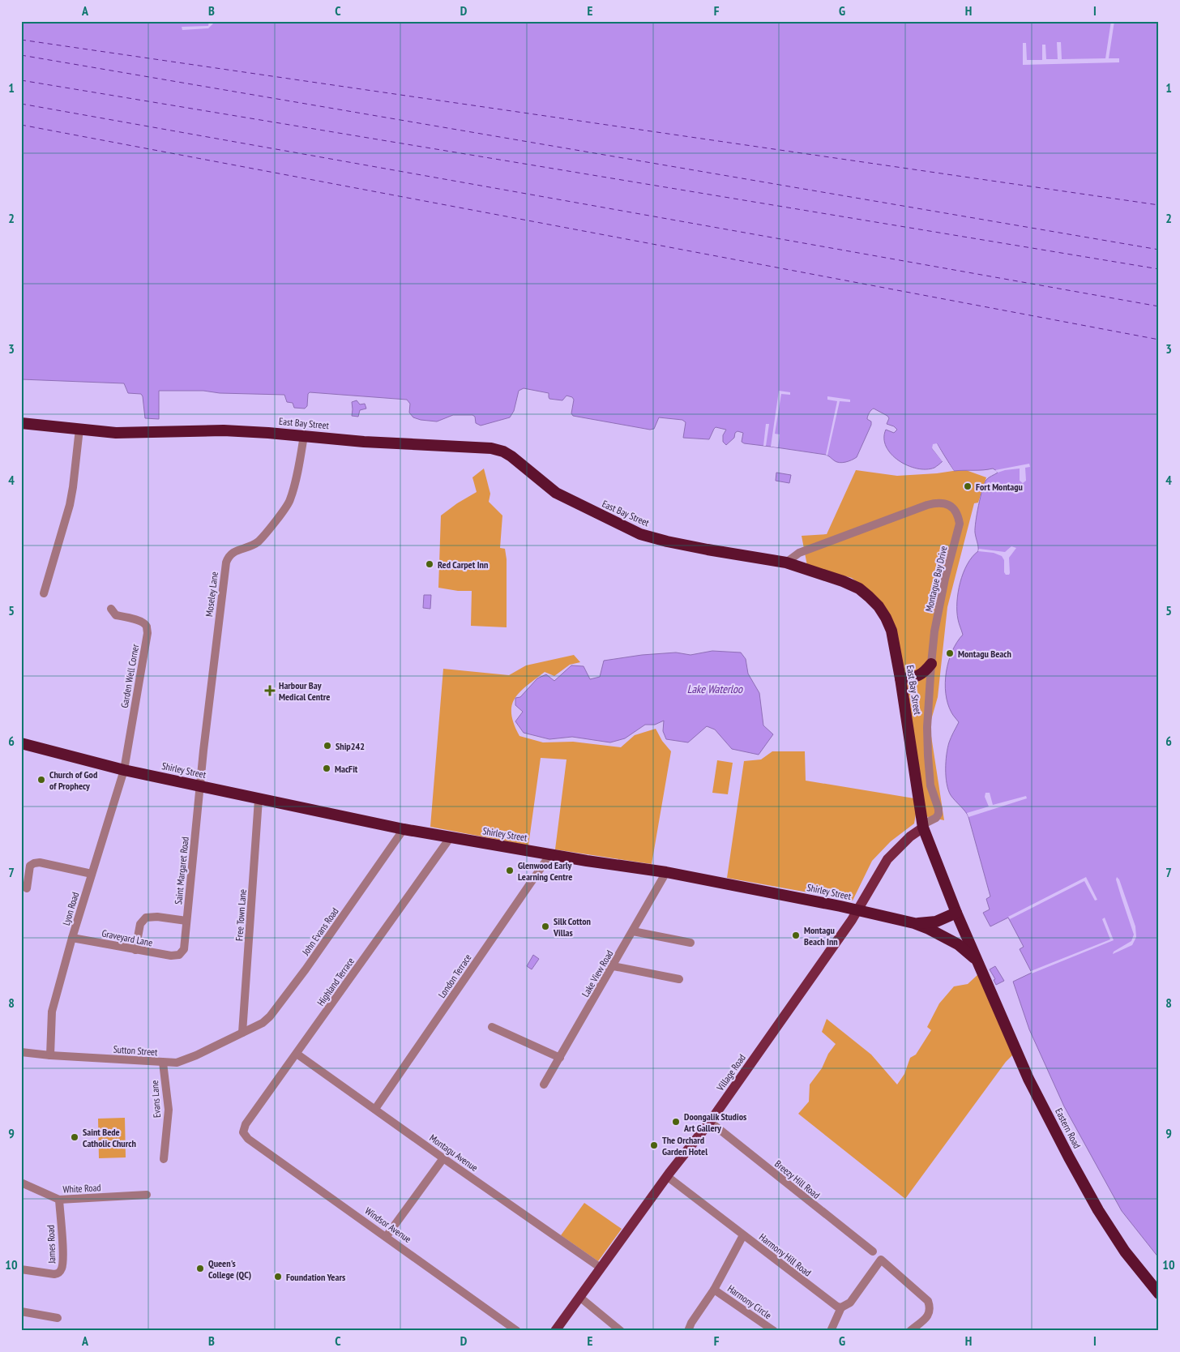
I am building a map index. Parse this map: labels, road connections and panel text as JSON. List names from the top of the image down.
{
  "streets": {
    "highway": ["East Bay Street", "Shirley Street", "Eastern Road"],
    "main road": ["Village Road"],
    "street": [
      "Montague Bay Drive",
      "Moseley Lane",
      "Garden Well Corner",
      "Saint Margaret Road",
      "Lyon Road",
      "Free Town Lane",
      "John Evans Road",
      "Graveyard Lane",
      "Lake View Road",
      "London Terrace",
      "Highland Terrace",
      "Sutton Street",
      "Evans Lane",
      "Montagu Avenue",
      "Breezy Hill Road",
      "White Road",
      "Windsor Avenue",
      "James Road",
      "Harmony Hill Road",
      "Harmony Circle"
    ]
  },
  "crossings": [
    ["East Bay Street", "Montague Bay Drive"],
    ["East Bay Street", "Moseley Lane"],
    ["East Bay Street", "Shirley Street"],
    ["East Bay Street", "Village Road"],
    ["East Bay Street", "Eastern Road"],
    ["Montague Bay Drive", "Village Road"],
    ["Moseley Lane", "Shirley Street"],
    ["Moseley Lane", "Saint Margaret Road"],
    ["Garden Well Corner", "Shirley Street"],
    ["Garden Well Corner", "Lyon Road"],
    ["Shirley Street", "Saint Margaret Road"],
    ["Shirley Street", "Lyon Road"],
    ["Shirley Street", "Free Town Lane"],
    ["Shirley Street", "John Evans Road"],
    ["Shirley Street", "Lake View Road"],
    ["Shirley Street", "London Terrace"],
    ["Shirley Street", "Highland Terrace"],
    ["Shirley Street", "Village Road"],
    ["Shirley Street", "Eastern Road"],
    ["Saint Margaret Road", "Graveyard Lane"],
    ["Lyon Road", "Graveyard Lane"],
    ["Lyon Road", "Sutton Street"],
    ["Free Town Lane", "John Evans Road"],
    ["Free Town Lane", "Sutton Street"],
    ["John Evans Road", "Sutton Street"],
    ["London Terrace", "Montagu Avenue"],
    ["Highland Terrace", "Montagu Avenue"],
    ["Highland Terrace", "Windsor Avenue"],
    ["Sutton Street", "Evans Lane"],
    ["Village Road", "Montagu Avenue"],
    ["Village Road", "Breezy Hill Road"],
    ["Village Road", "Harmony Hill Road"],
    ["White Road", "James Road"],
    ["Harmony Hill Road", "Harmony Circle"]
  ],
  "water": ["Lake Waterloo"],
  "places": {
    "other": [
      "Fort Montagu",
      "Red Carpet Inn",
      "Montagu Beach",
      "Ship242",
      "MacFit",
      "Church of God of Prophecy",
      "Glenwood Early Learning Centre",
      "Silk Cotton Villas",
      "Montagu Beach Inn",
      "Doongalik Studios Art Gallery",
      "Saint Bede Catholic Church",
      "The Orchard Garden Hotel",
      "Queen's College (QC)",
      "Foundation Years"
    ],
    "health": ["Harbour Bay Medical Centre"]
  },
  "grid": {
    "columns": [
      "A",
      "B",
      "C",
      "D",
      "E",
      "F",
      "G",
      "H",
      "I"
    ],
    "rows": [
      "1",
      "2",
      "3",
      "4",
      "5",
      "6",
      "7",
      "8",
      "9",
      "10"
    ]
  }
}
